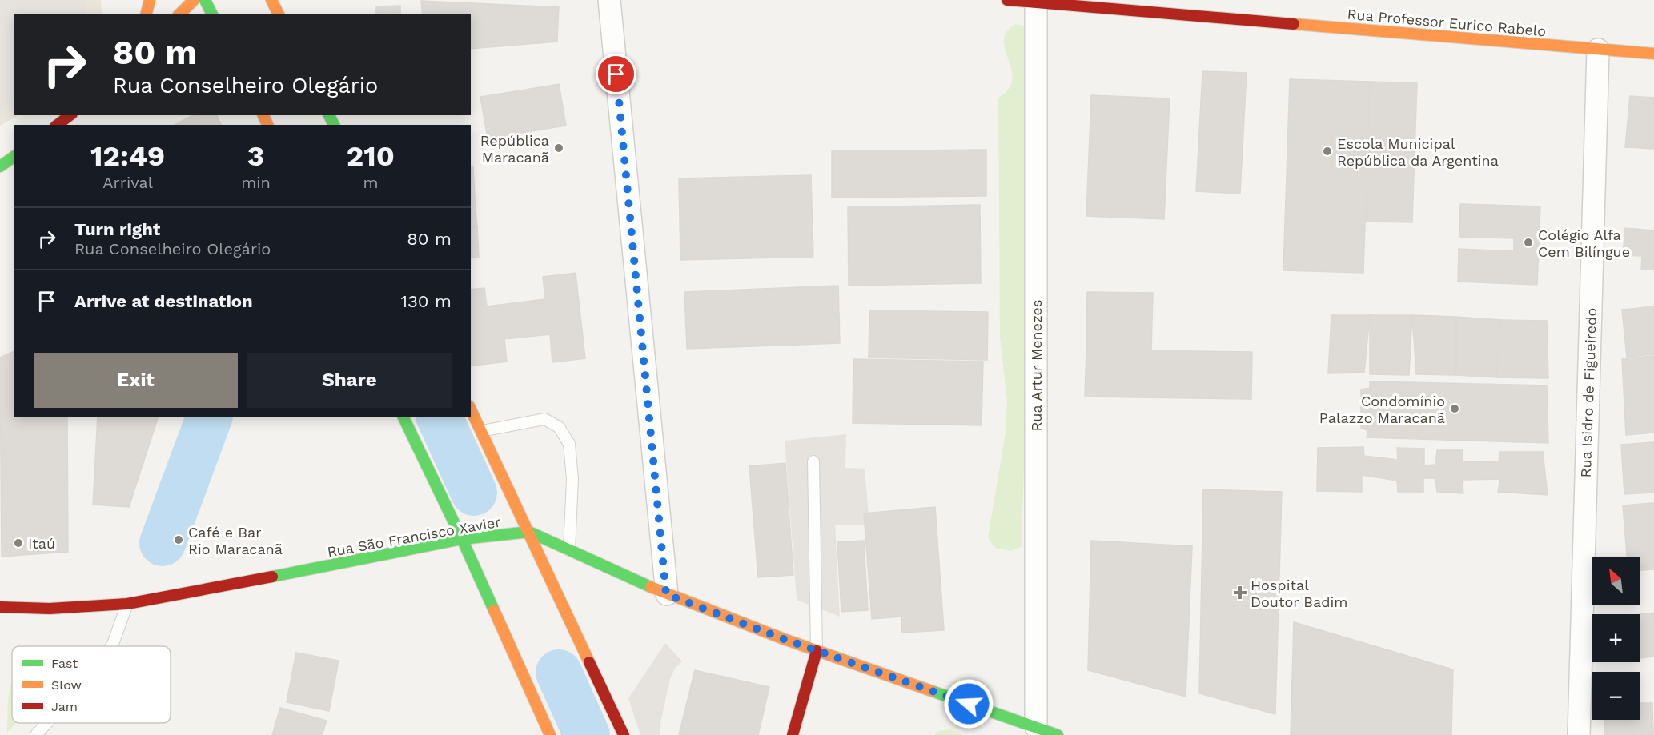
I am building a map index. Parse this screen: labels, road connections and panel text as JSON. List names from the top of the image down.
{
  "streets": {
    "main road": ["Rua Professor Eurico Rabelo", "Rua São Francisco Xavier"],
    "street": ["Rua Artur Menezes", "Rua Isidro de Figueiredo"]
  },
  "crossings": [
    ["Rua Professor Eurico Rabelo", "Rua Artur Menezes"],
    ["Rua Professor Eurico Rabelo", "Rua Isidro de Figueiredo"]
  ],
  "places": {
    "other": [
      "República Maracanã",
      "Escola Municipal República da Argentina",
      "Colégio Alfa Cem Bilíngue",
      "Condomínio Palazzo Maracanã",
      "Café e Bar Rio Maracanã",
      "Itaú"
    ],
    "health": ["Hospital Doutor Badim"]
  },
  "legend": ["Fast", "Slow", "Jam"],
  "north": "top left",
  "page": {
    "turn": ["80 m", "Rua Conselheiro Olegário"],
    "eta": [
      "12:49",
      "Arrival",
      "3",
      "min",
      "210",
      "m"
    ],
    "list": [
      {
        "name": "Turn right",
        "note": "Rua Conselheiro Olegário",
        "value": "80 m"
      },
      {
        "name": "Arrive at destination",
        "value": "130 m"
      }
    ],
    "buttons": ["Exit", "Share"],
    "map_buttons": ["+", "−"]
  }
}
